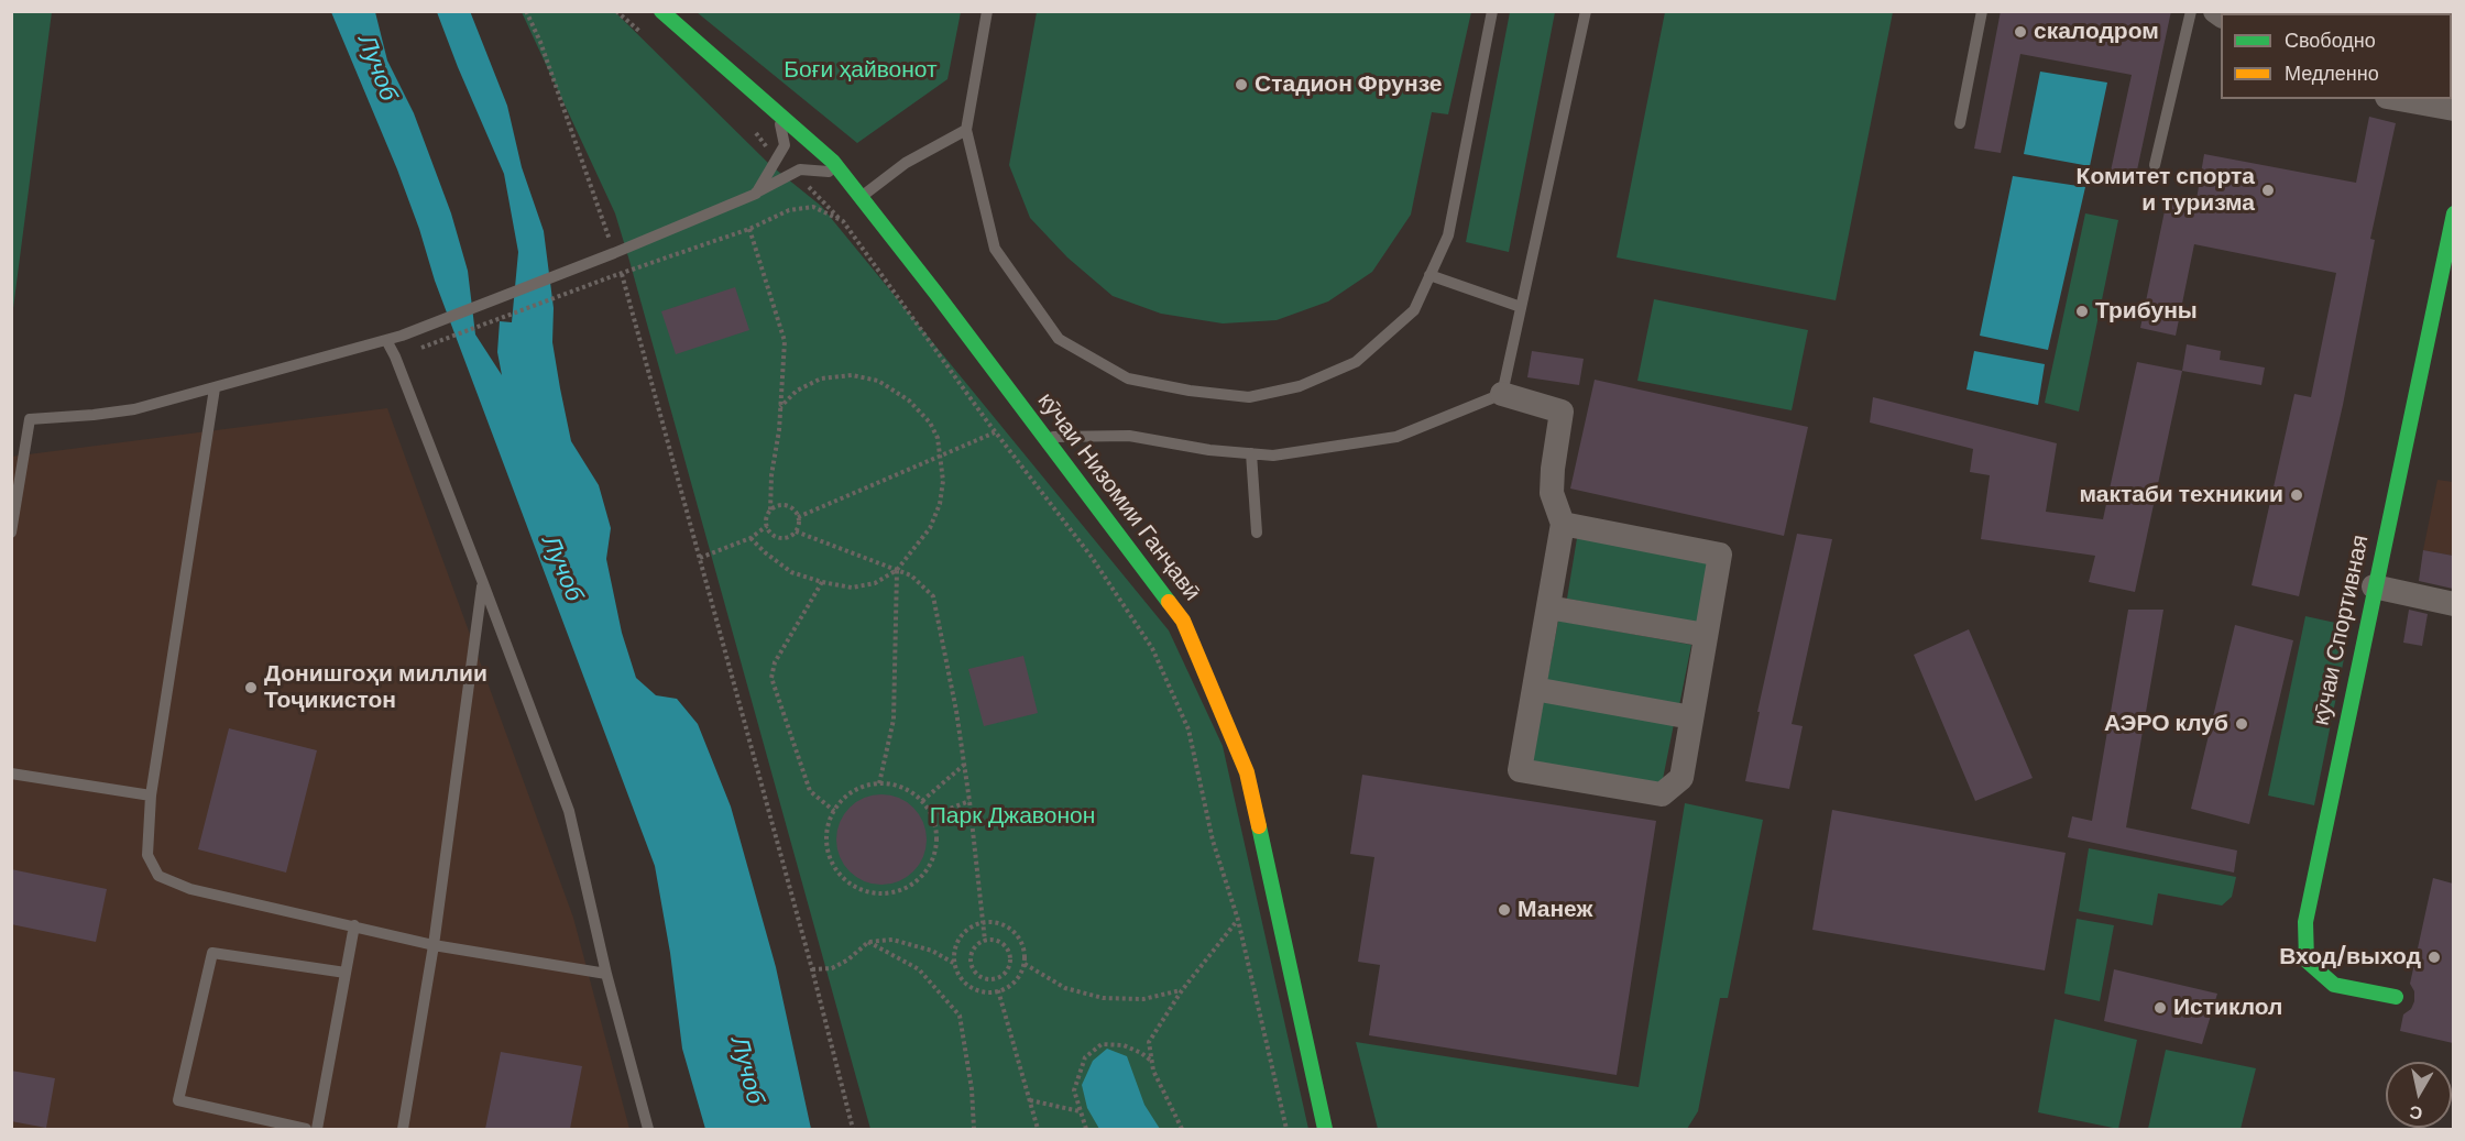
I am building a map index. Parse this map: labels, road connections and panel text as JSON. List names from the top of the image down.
{
  "streets": {
    "street": ["кӯчаи Низомии Ганҷавӣ", "кӯчаи Спортивная"]
  },
  "water": ["Лучоб"],
  "parks": ["Боғи ҳайвонот", "Парк Джавонон"],
  "places": [
    "скалодром",
    "Стадион Фрунзе",
    "Комитет спорта и туризма",
    "Трибуны",
    "мактаби техникии",
    "Донишгоҳи миллии Тоҷикистон",
    "АЭРО клуб",
    "Манеж",
    "Вход/выход",
    "Истиклол"
  ],
  "legend": ["Свободно", "Медленно"],
  "north": "bottom"
}
